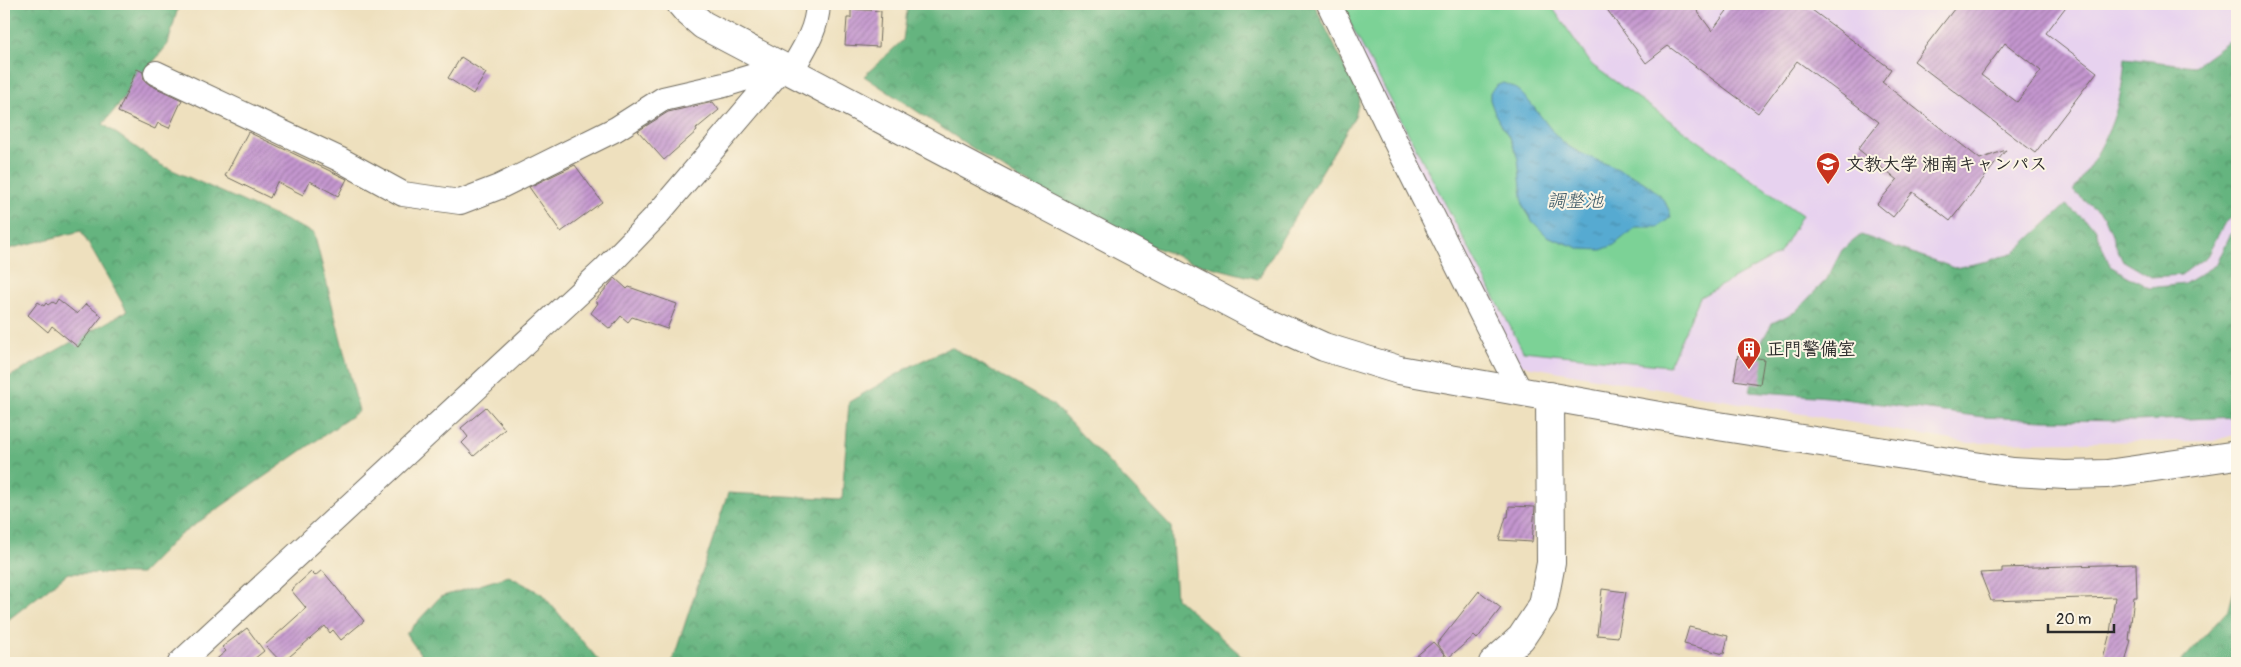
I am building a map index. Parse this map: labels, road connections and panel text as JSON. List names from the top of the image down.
{
  "water": ["調整池"],
  "places": {
    "school or university": ["文教大学 湘南キャンパス"],
    "building": ["正門警備室"]
  },
  "scale_bar": "20 m"
}
